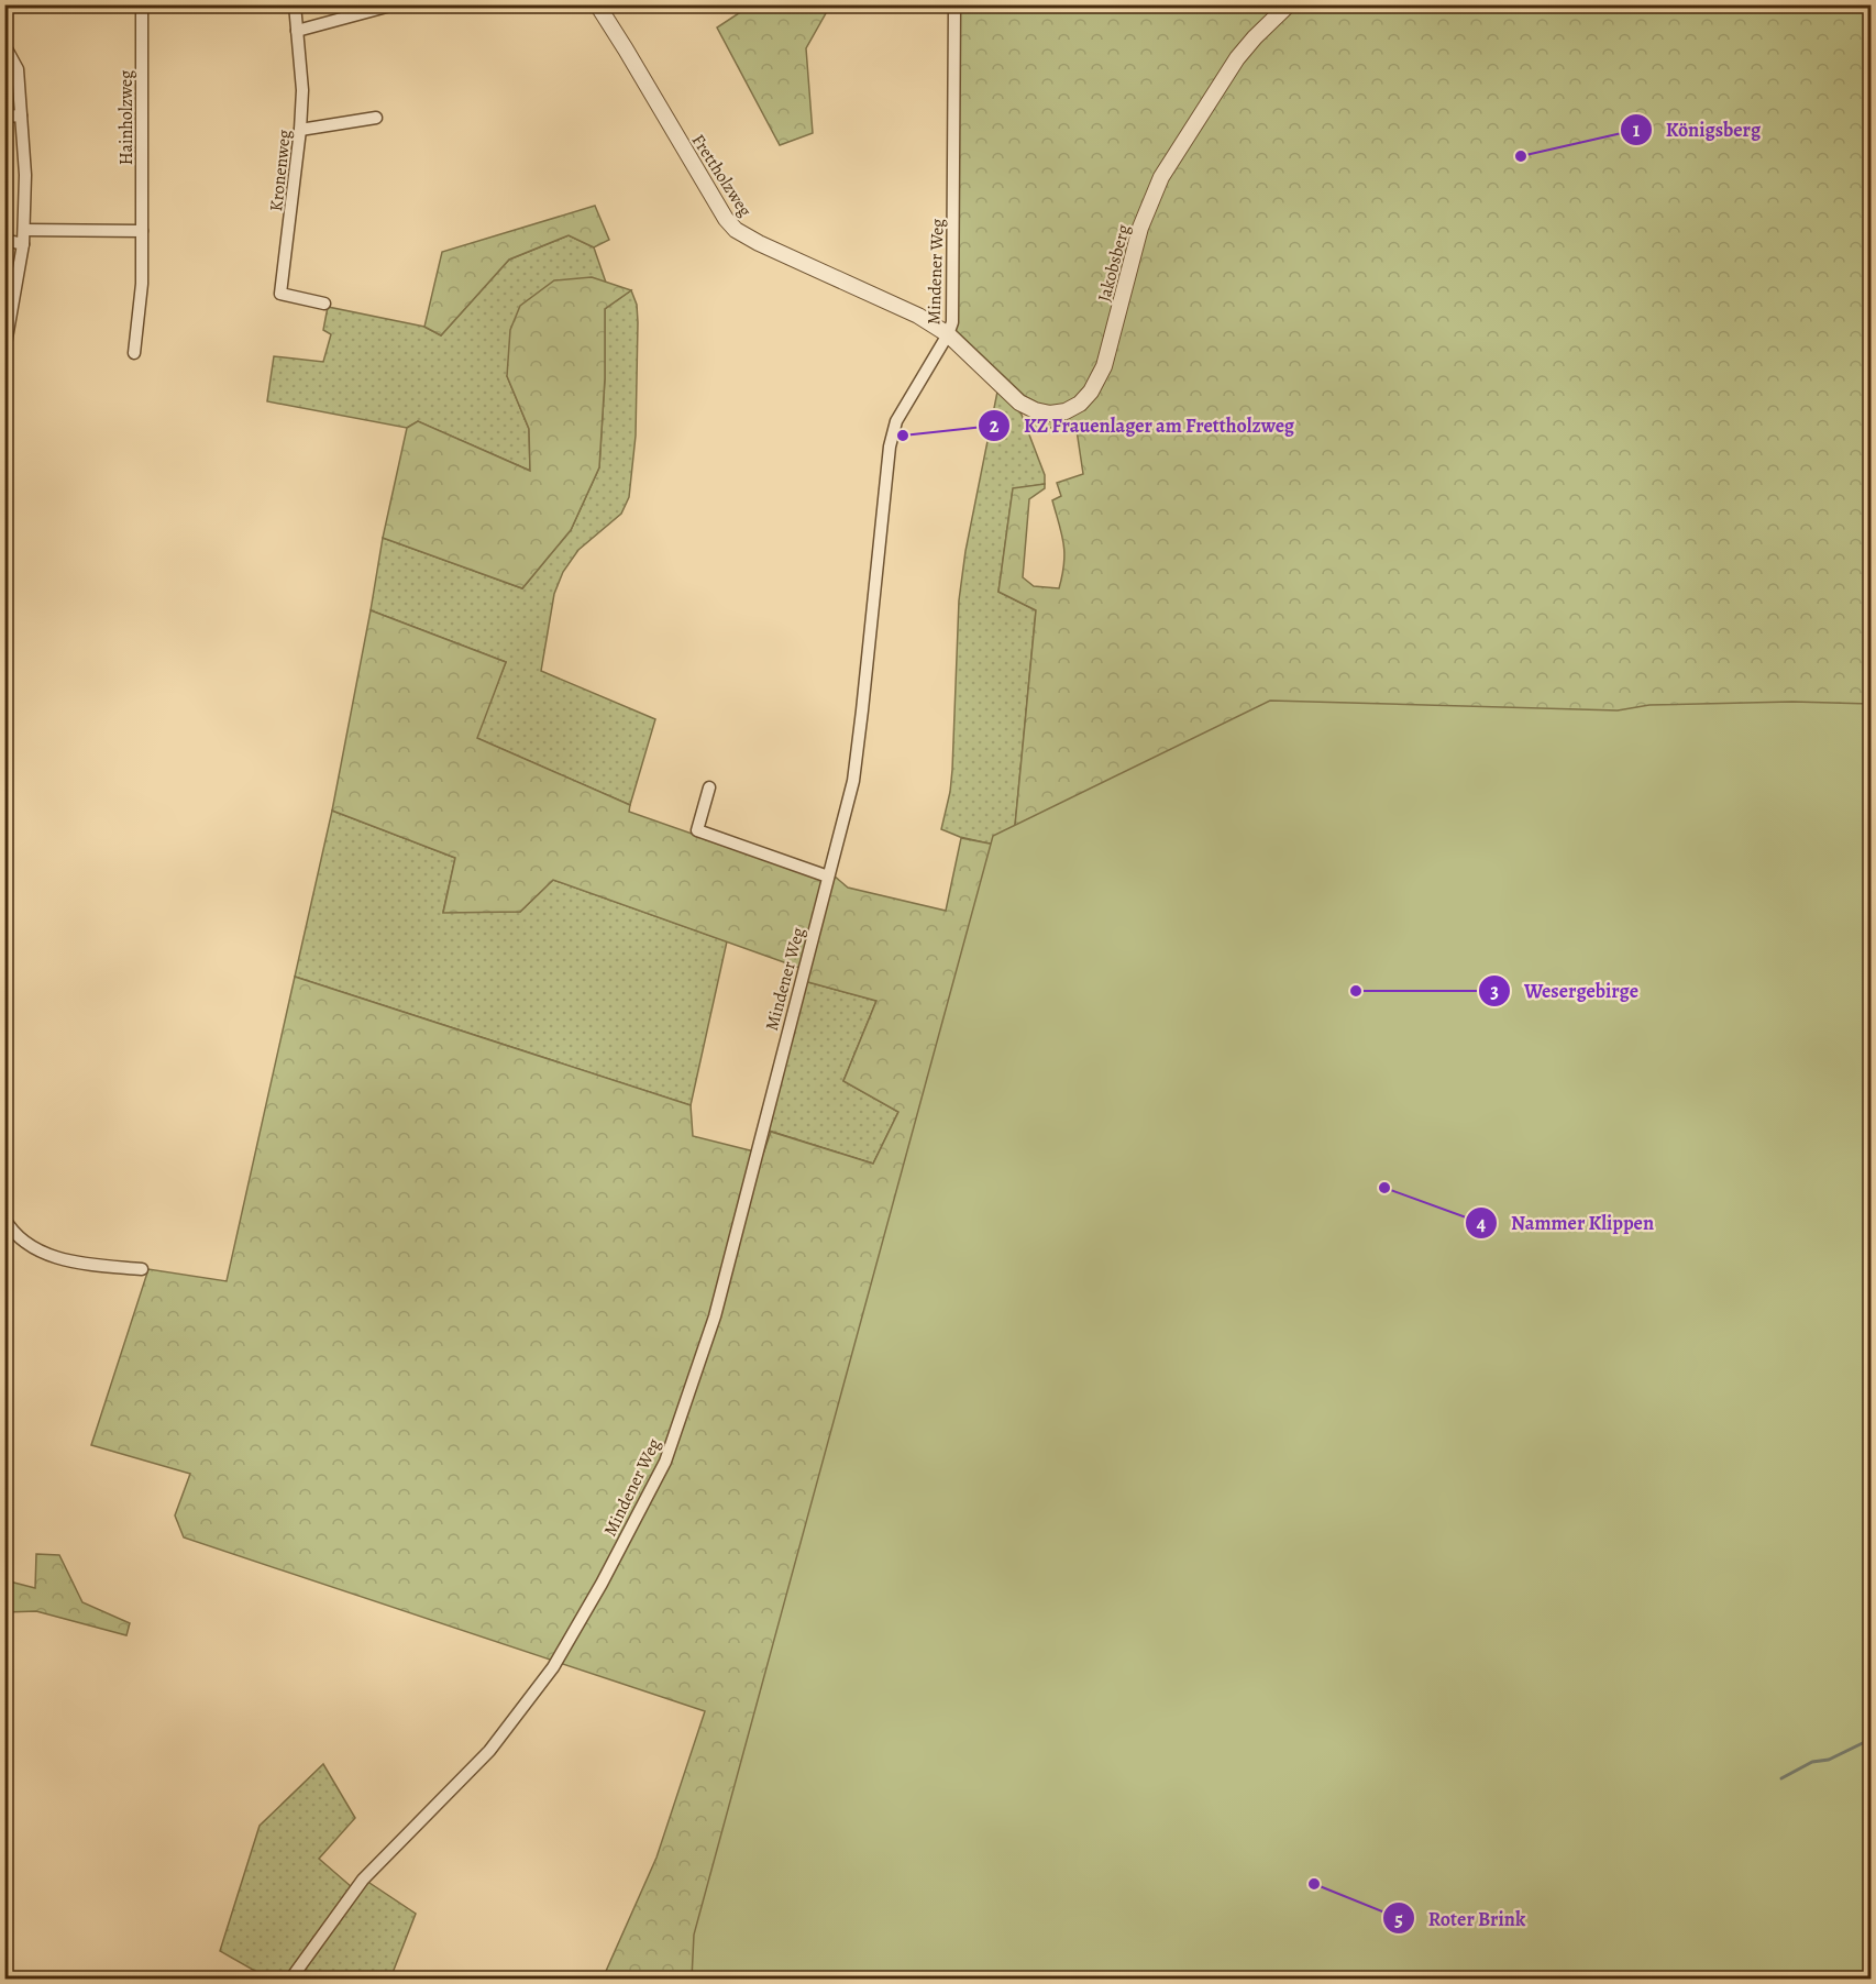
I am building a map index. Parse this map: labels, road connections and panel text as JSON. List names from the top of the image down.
{
  "streets": {
    "street": [
      "Hainholzweg",
      "Kronenweg",
      "Frettholzweg",
      "Jakobsberg",
      "Mindener Weg"
    ]
  },
  "crossings": [
    ["Frettholzweg", "Jakobsberg"],
    ["Frettholzweg", "Mindener Weg"],
    ["Jakobsberg", "Mindener Weg"]
  ],
  "places": [
    "Königsberg",
    "KZ Frauenlager am Frettholzweg",
    "Wesergebirge",
    "Nammer Klippen",
    "Roter Brink"
  ]
}
